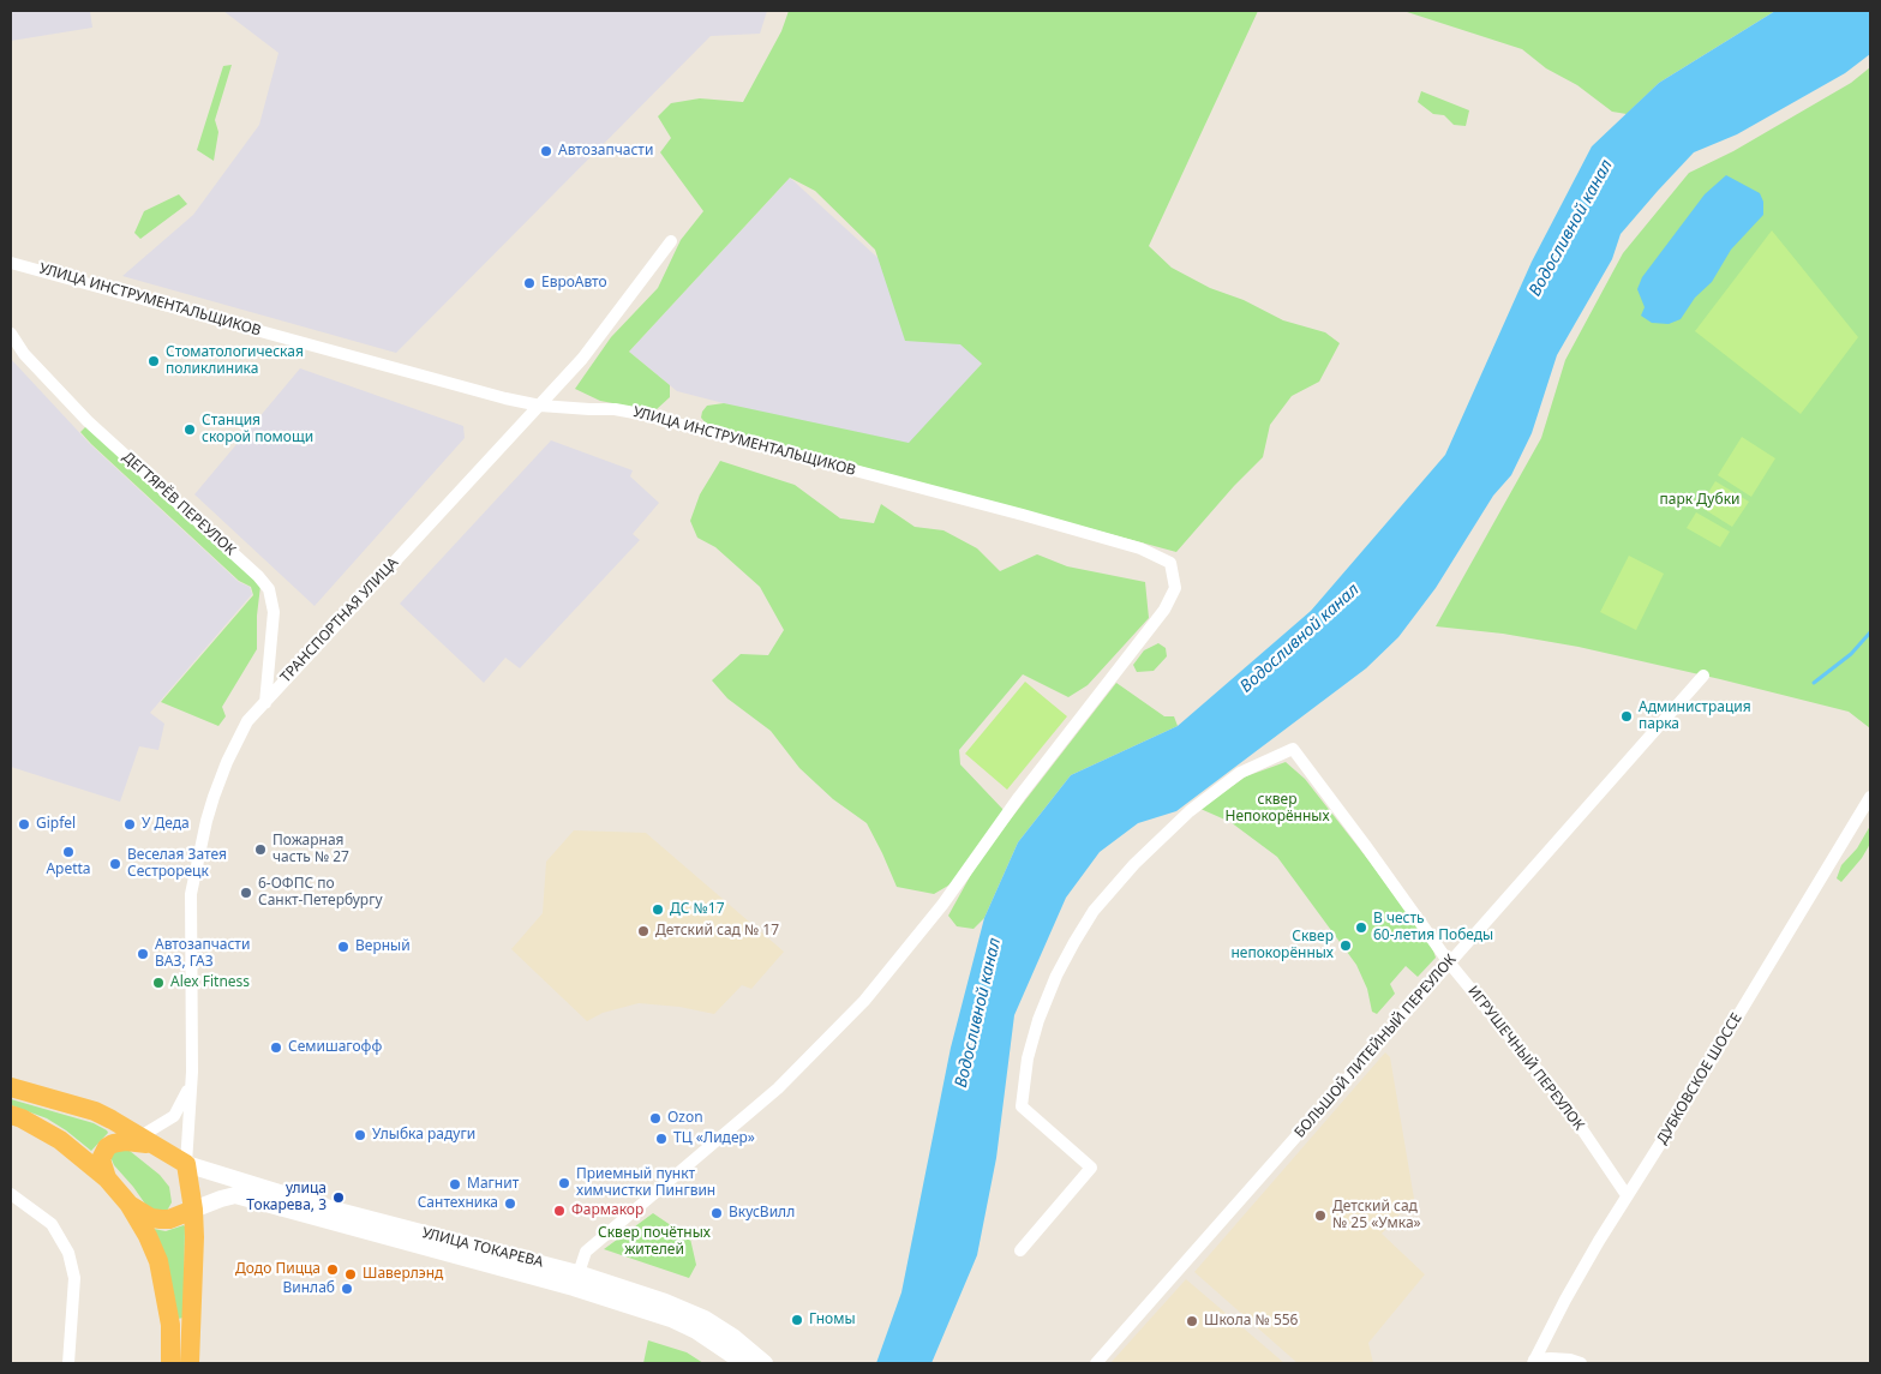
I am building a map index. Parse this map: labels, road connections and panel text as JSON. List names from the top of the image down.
{
  "streets": {
    "main road": ["УЛИЦА ТОКАРЕВА"],
    "street": [
      "УЛИЦА ИНСТРУМЕНТАЛЬЩИКОВ",
      "ДЕГТЯРЁВ ПЕРЕУЛОК",
      "ТРАНСПОРТНАЯ УЛИЦА",
      "БОЛЬШОЙ ЛИТЕЙНЫЙ ПЕРЕУЛОК",
      "ИГРУШЕЧНЫЙ ПЕРЕУЛОК",
      "ДУБКОВСКОЕ ШОССЕ"
    ]
  },
  "crossings": [
    ["УЛИЦА ИНСТРУМЕНТАЛЬЩИКОВ", "ТРАНСПОРТНАЯ УЛИЦА"],
    ["УЛИЦА ИНСТРУМЕНТАЛЬЩИКОВ", "УЛИЦА ТОКАРЕВА"],
    ["ДЕГТЯРЁВ ПЕРЕУЛОК", "ТРАНСПОРТНАЯ УЛИЦА"],
    ["ТРАНСПОРТНАЯ УЛИЦА", "УЛИЦА ТОКАРЕВА"],
    ["БОЛЬШОЙ ЛИТЕЙНЫЙ ПЕРЕУЛОК", "ИГРУШЕЧНЫЙ ПЕРЕУЛОК"],
    ["ИГРУШЕЧНЫЙ ПЕРЕУЛОК", "ДУБКОВСКОЕ ШОССЕ"]
  ],
  "water": ["Водосливной канал"],
  "parks": ["парк Дубки", "сквер Непокорённых", "Сквер почётных жителей"],
  "places": [
    "Автозапчасти",
    "ЕвроАвто",
    "Стоматологическая поликлиника",
    "Станция скорой помощи",
    "Администрация парка",
    "Gipfel",
    "У Деда",
    "Пожарная часть № 27",
    "Apetta",
    "Веселая Затея Сестрорецк",
    "6-ОФПС по Санкт-Петербургу",
    "ДС №17",
    "В честь 60-летия Победы",
    "Детский сад № 17",
    "Сквер непокорённых",
    "Верный",
    "Автозапчасти ВАЗ, ГАЗ",
    "Alex Fitness",
    "Семишагофф",
    "Ozon",
    "Улыбка радуги",
    "ТЦ «Лидер»",
    "Приемный пункт химчистки Пингвин",
    "Магнит",
    "улица Токарева, 3",
    "Сантехника",
    "Фармакор",
    "ВкусВилл",
    "Детский сад № 25 «Умка»",
    "Додо Пицца",
    "Шаверлэнд",
    "Винлаб",
    "Гномы",
    "Школа № 556"
  ]
}
